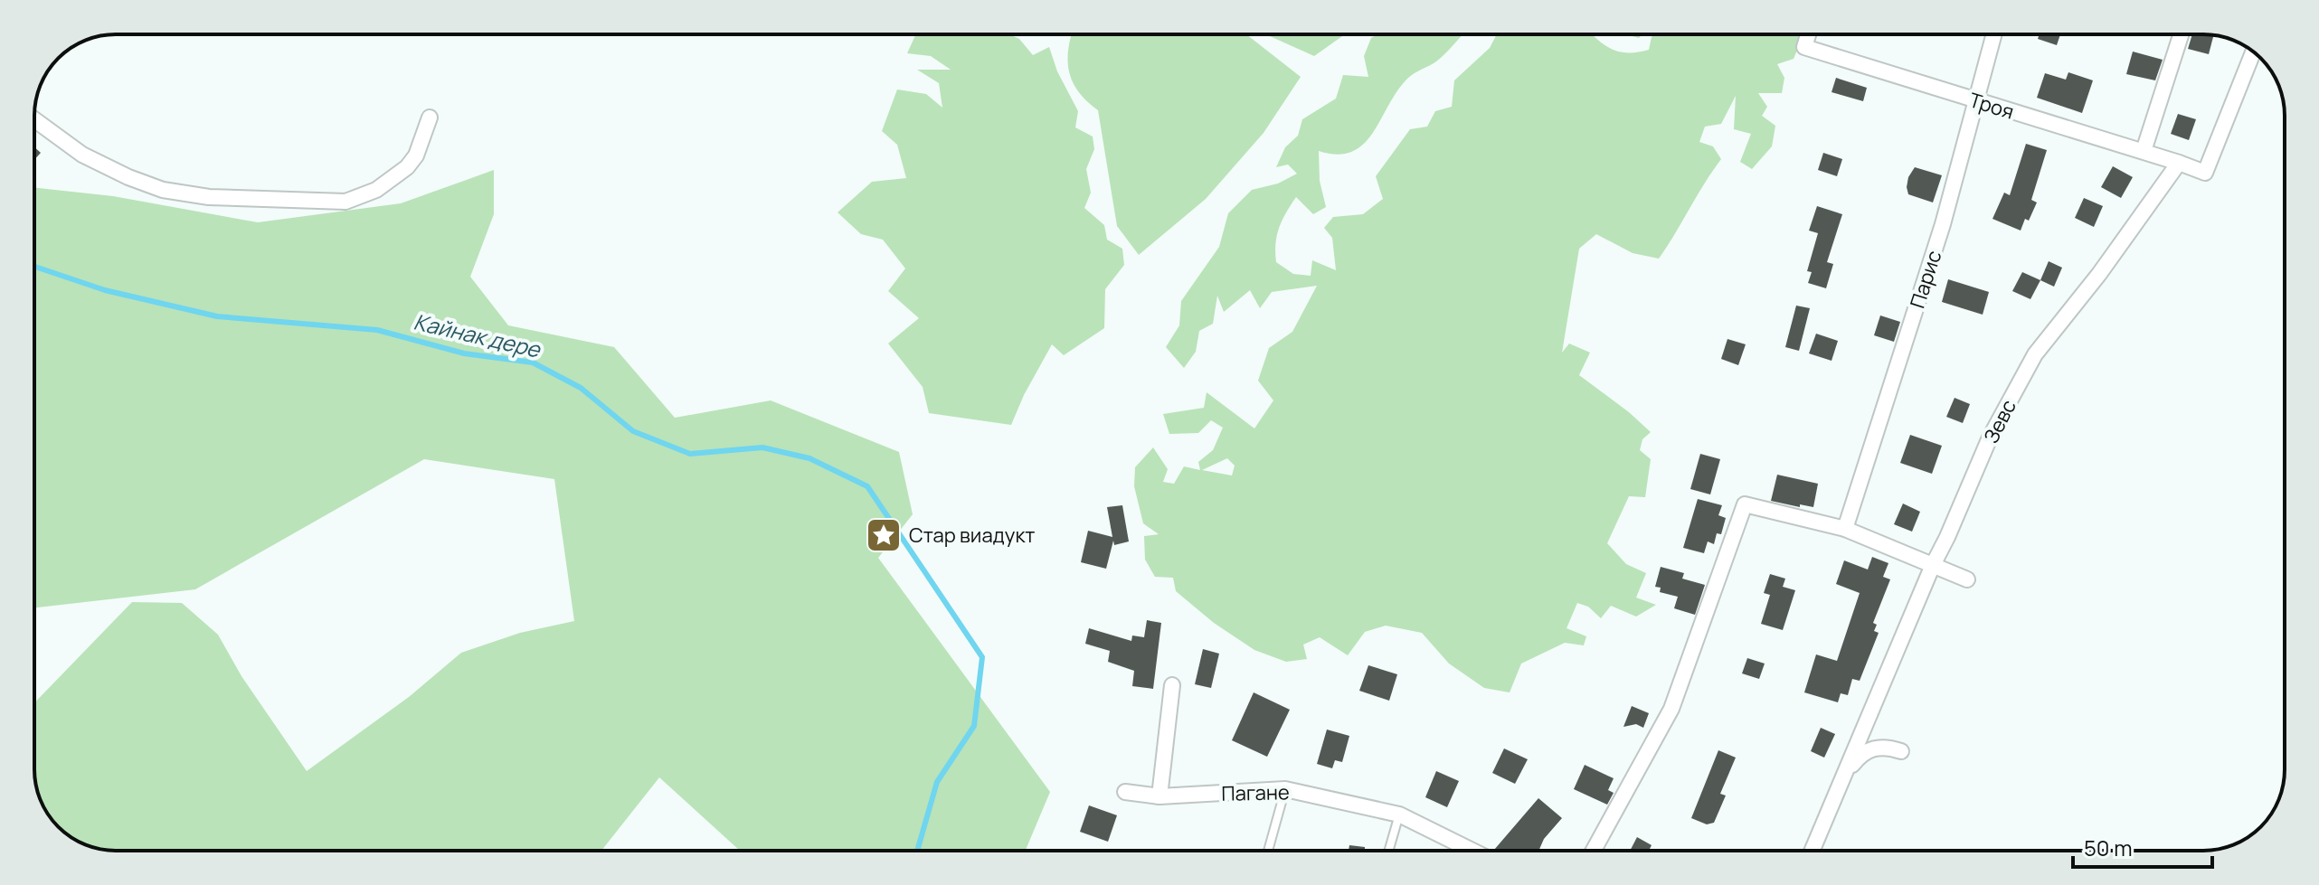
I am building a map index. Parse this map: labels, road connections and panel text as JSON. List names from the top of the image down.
{
  "streets": {
    "street": [
      "Троя",
      "Парис",
      "Зевс",
      "Пагане"
    ]
  },
  "crossings": [
    ["Троя", "Парис"],
    ["Троя", "Зевс"]
  ],
  "water": ["Кайнак дере"],
  "places": {
    "place": ["Стар виадукт"]
  },
  "scale_bar": "50 m"
}
